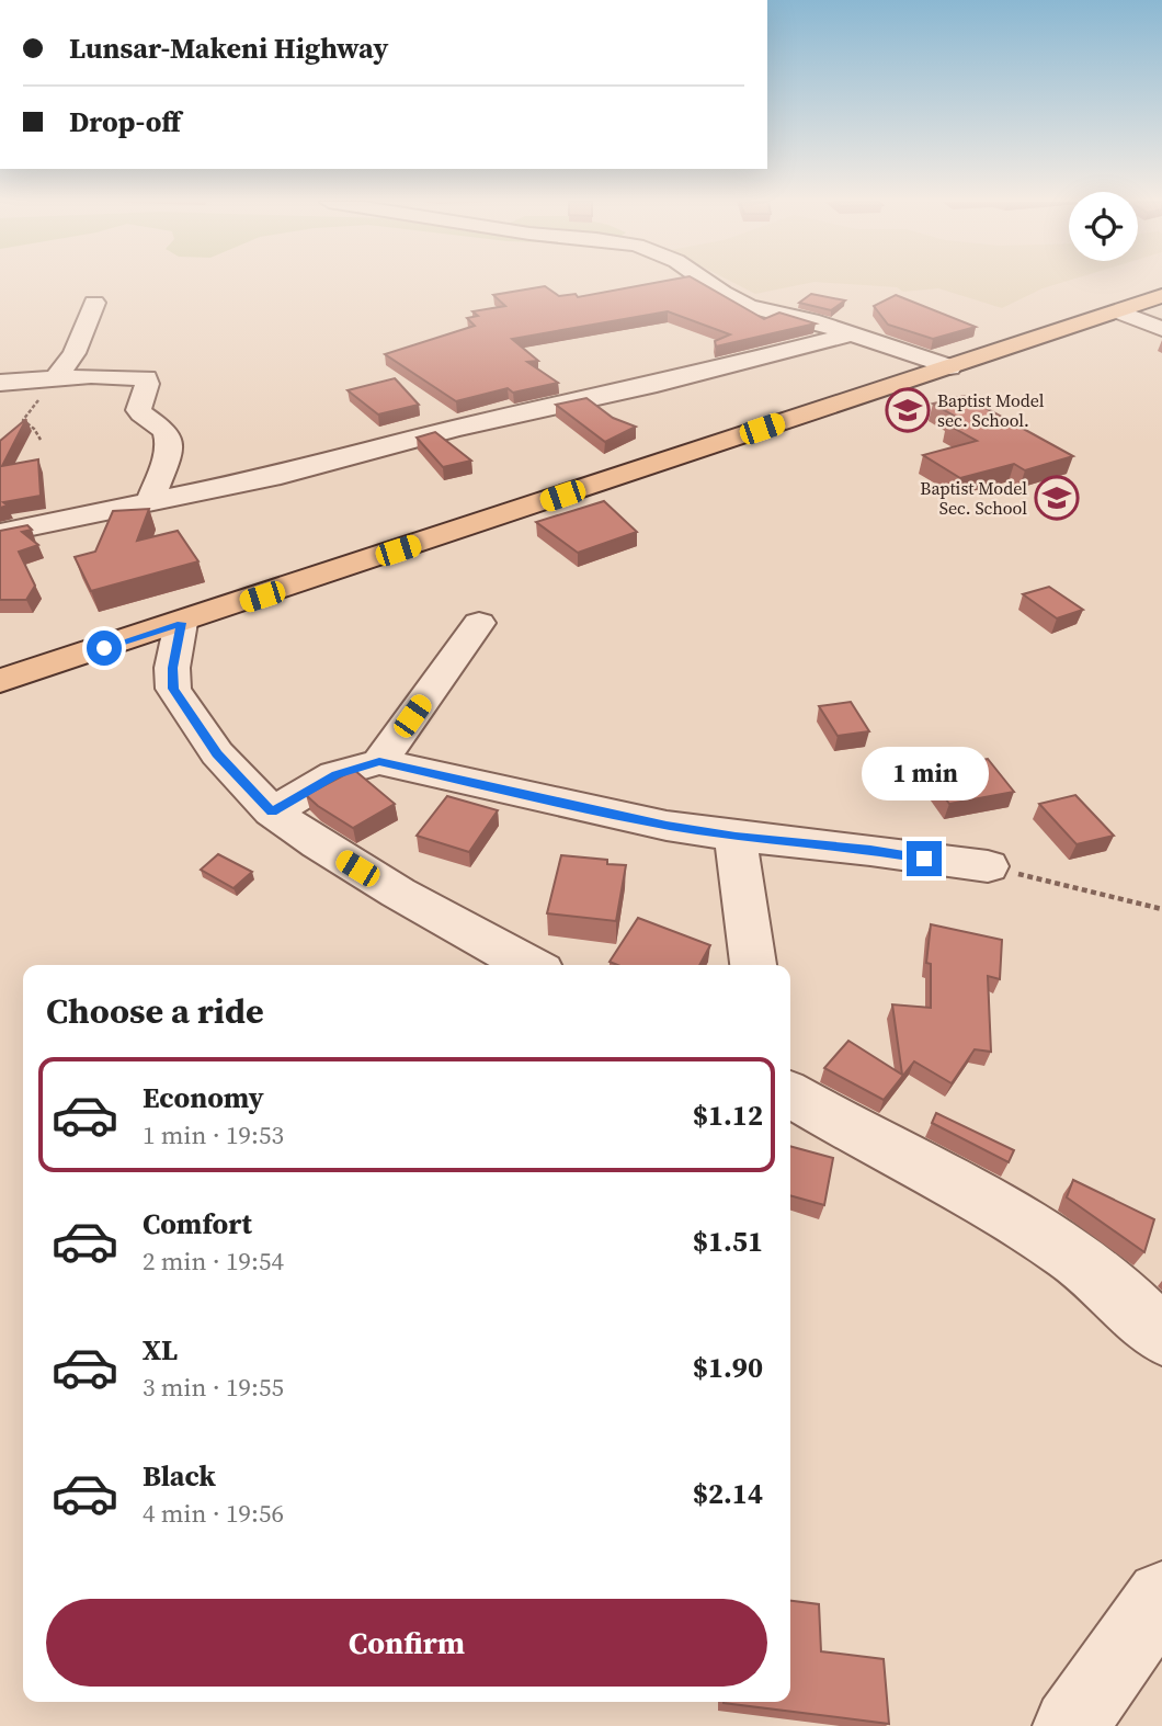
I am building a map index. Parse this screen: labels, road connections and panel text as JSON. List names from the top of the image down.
{
  "places": {
    "school or university": ["Baptist Model sec. School.", "Baptist Model Sec. School"]
  },
  "page": {
    "banner": ["Lunsar-Makeni Highway", "Drop-off"],
    "bubble": "1 min",
    "heading": "Choose a ride",
    "list": [
      {
        "name": "Economy",
        "note": "1 min · 19:53",
        "value": "$1.12"
      },
      {
        "name": "Comfort",
        "note": "2 min · 19:54",
        "value": "$1.51"
      },
      {
        "name": "XL",
        "note": "3 min · 19:55",
        "value": "$1.90"
      },
      {
        "name": "Black",
        "note": "4 min · 19:56",
        "value": "$2.14"
      }
    ],
    "buttons": "Confirm"
  }
}
